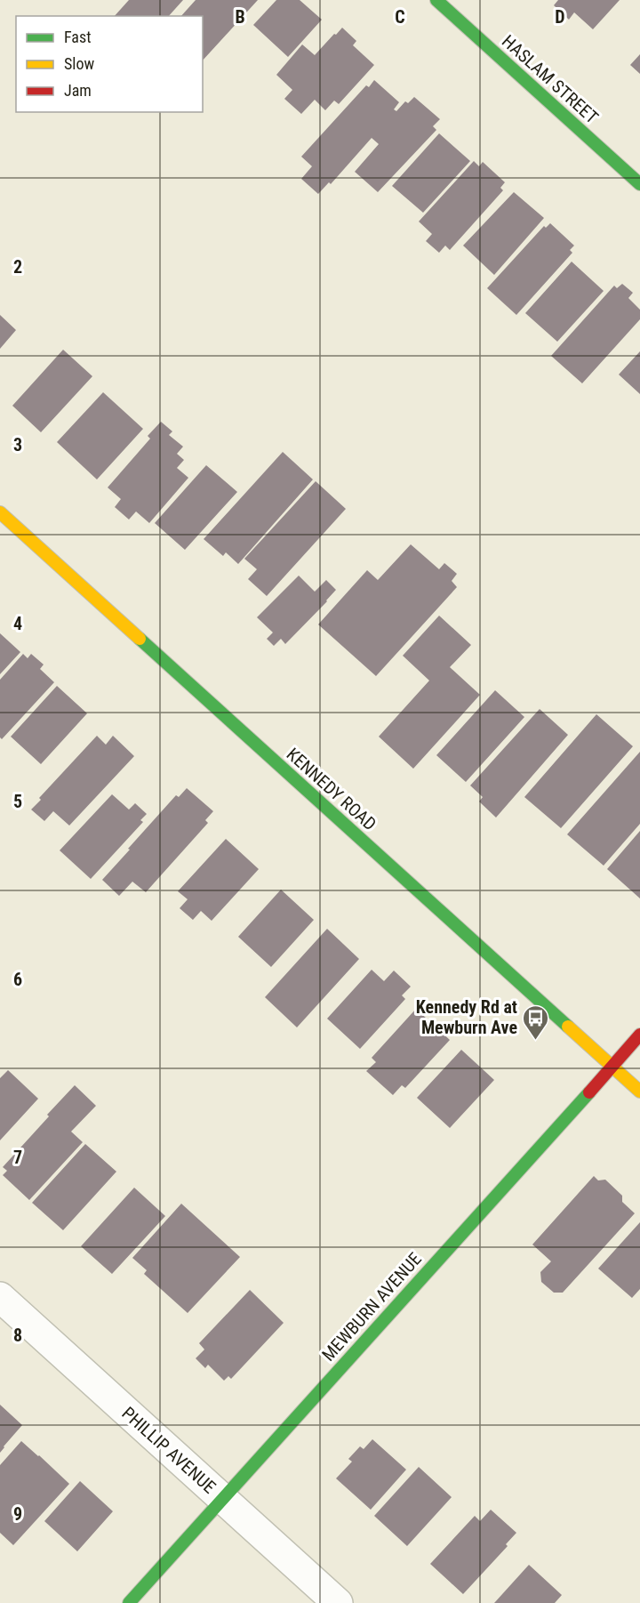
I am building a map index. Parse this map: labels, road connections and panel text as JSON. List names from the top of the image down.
{
  "streets": {
    "street": [
      "HASLAM STREET",
      "KENNEDY ROAD",
      "MEWBURN AVENUE",
      "PHILLIP AVENUE"
    ]
  },
  "crossings": [
    ["KENNEDY ROAD", "MEWBURN AVENUE"],
    ["MEWBURN AVENUE", "PHILLIP AVENUE"]
  ],
  "places": {
    "bus stop": ["Kennedy Rd at Mewburn Ave"]
  },
  "legend": ["Fast", "Slow", "Jam"],
  "grid": {
    "columns": ["B", "C", "D"],
    "rows": [
      "2",
      "3",
      "4",
      "5",
      "6",
      "7",
      "8",
      "9"
    ]
  }
}
